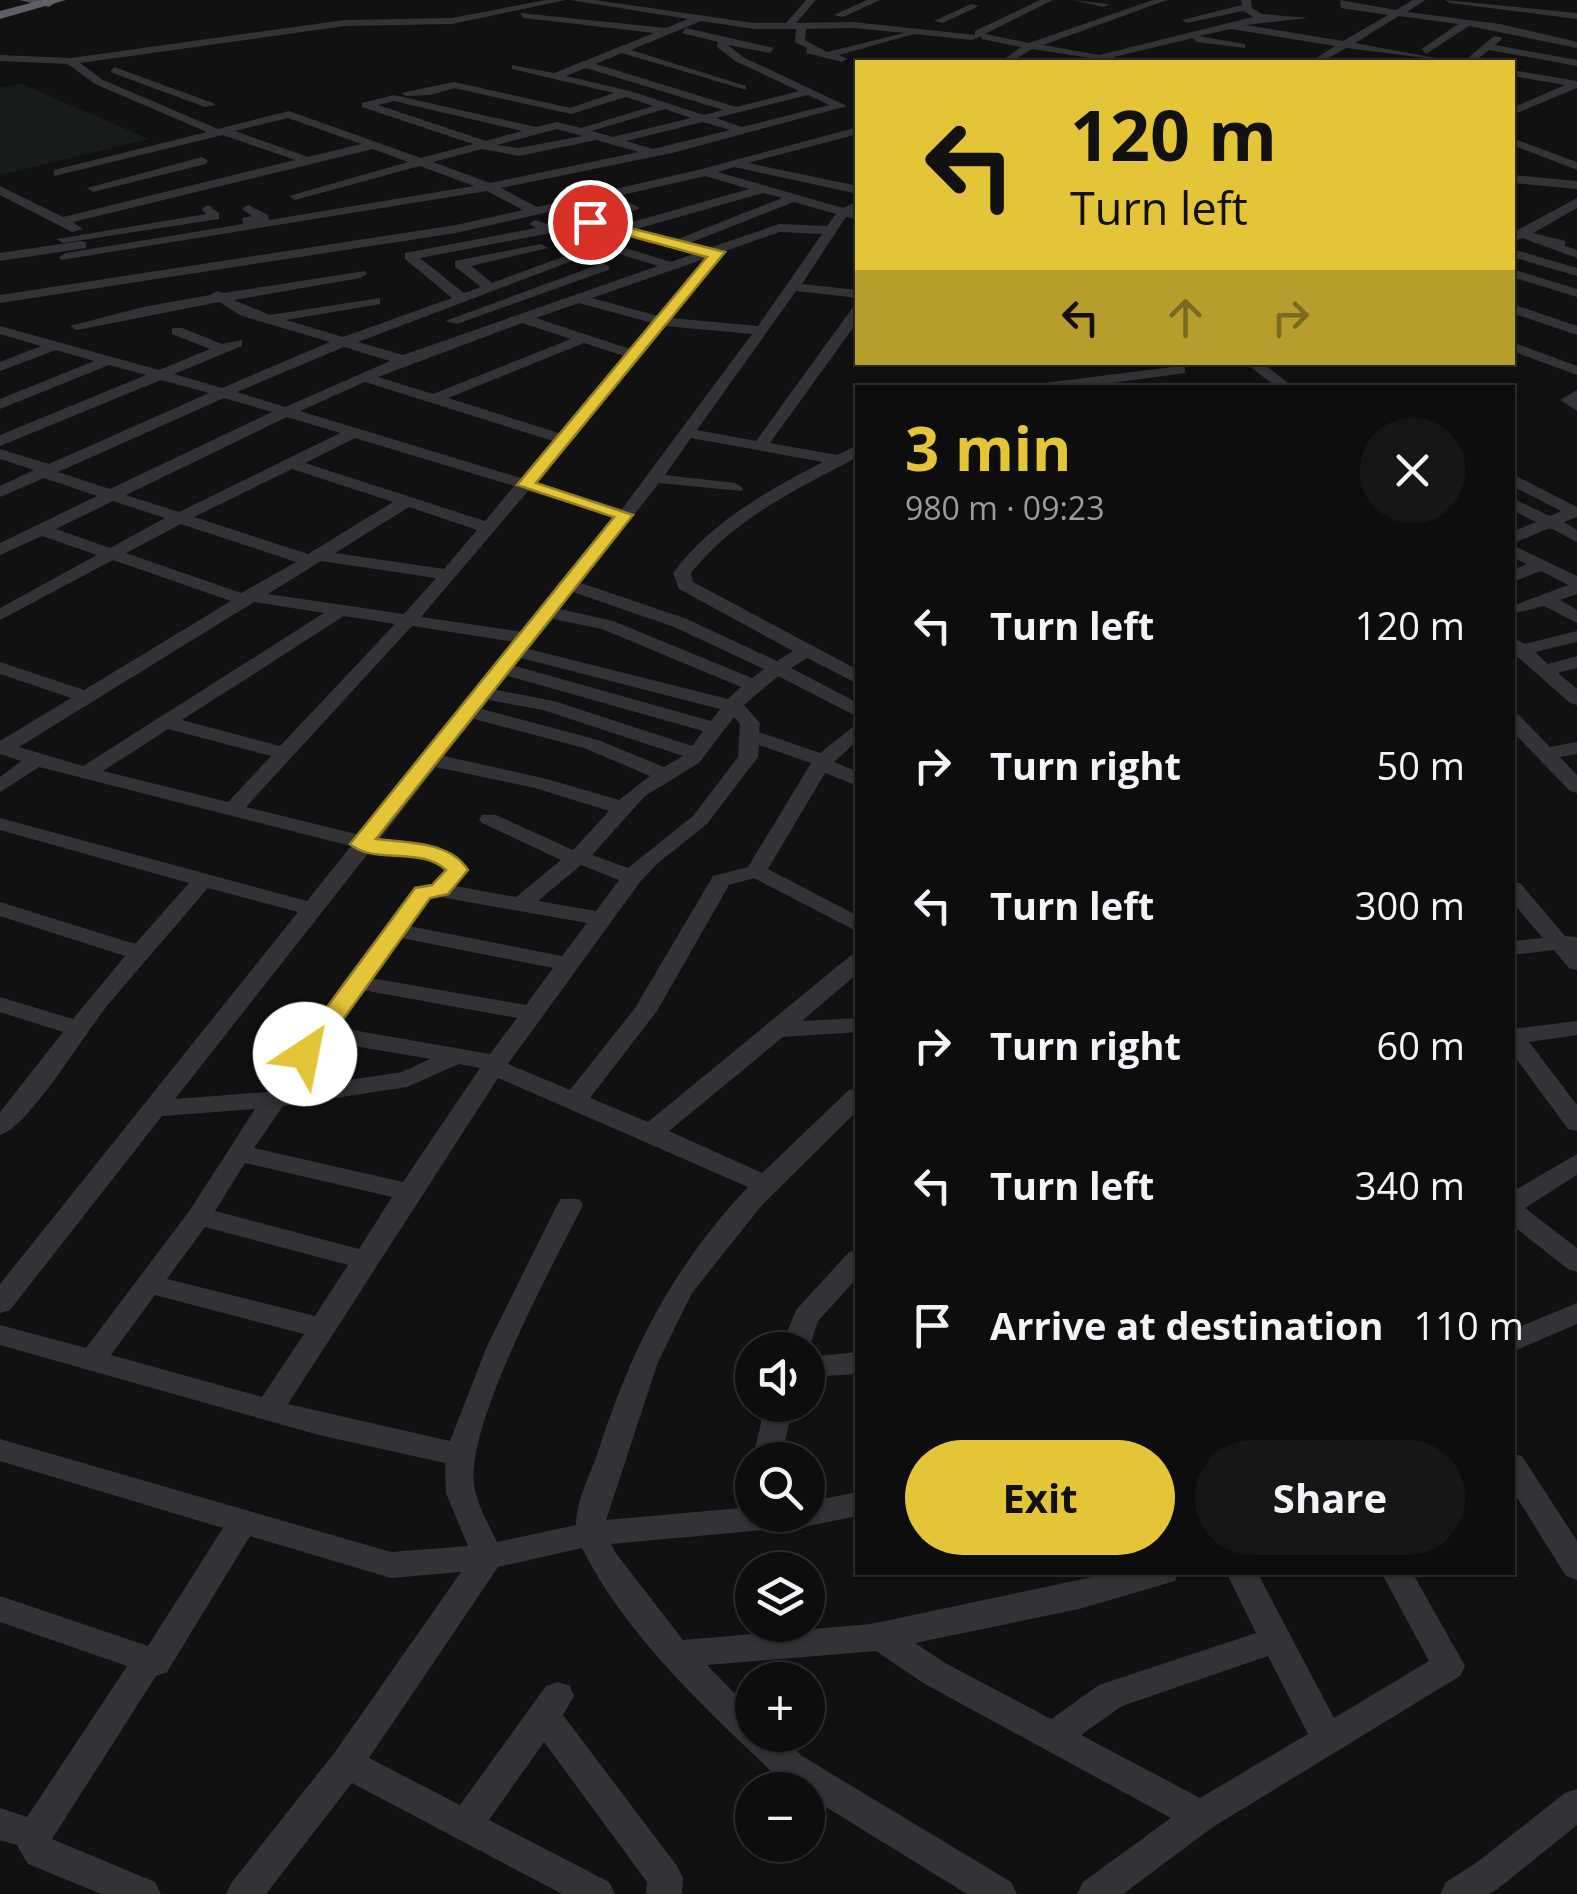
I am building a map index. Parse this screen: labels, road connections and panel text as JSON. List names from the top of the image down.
{
  "page": {
    "turn": ["120 m", "Turn left"],
    "heading": ["3 min", "980 m · 09:23"],
    "list": [
      {
        "name": "Turn left",
        "value": "120 m"
      },
      {
        "name": "Turn right",
        "value": "50 m"
      },
      {
        "name": "Turn left",
        "value": "300 m"
      },
      {
        "name": "Turn right",
        "value": "60 m"
      },
      {
        "name": "Turn left",
        "value": "340 m"
      },
      {
        "name": "Arrive at destination",
        "value": "110 m"
      }
    ],
    "map_buttons": ["+", "−"],
    "buttons": ["Exit", "Share"]
  }
}
